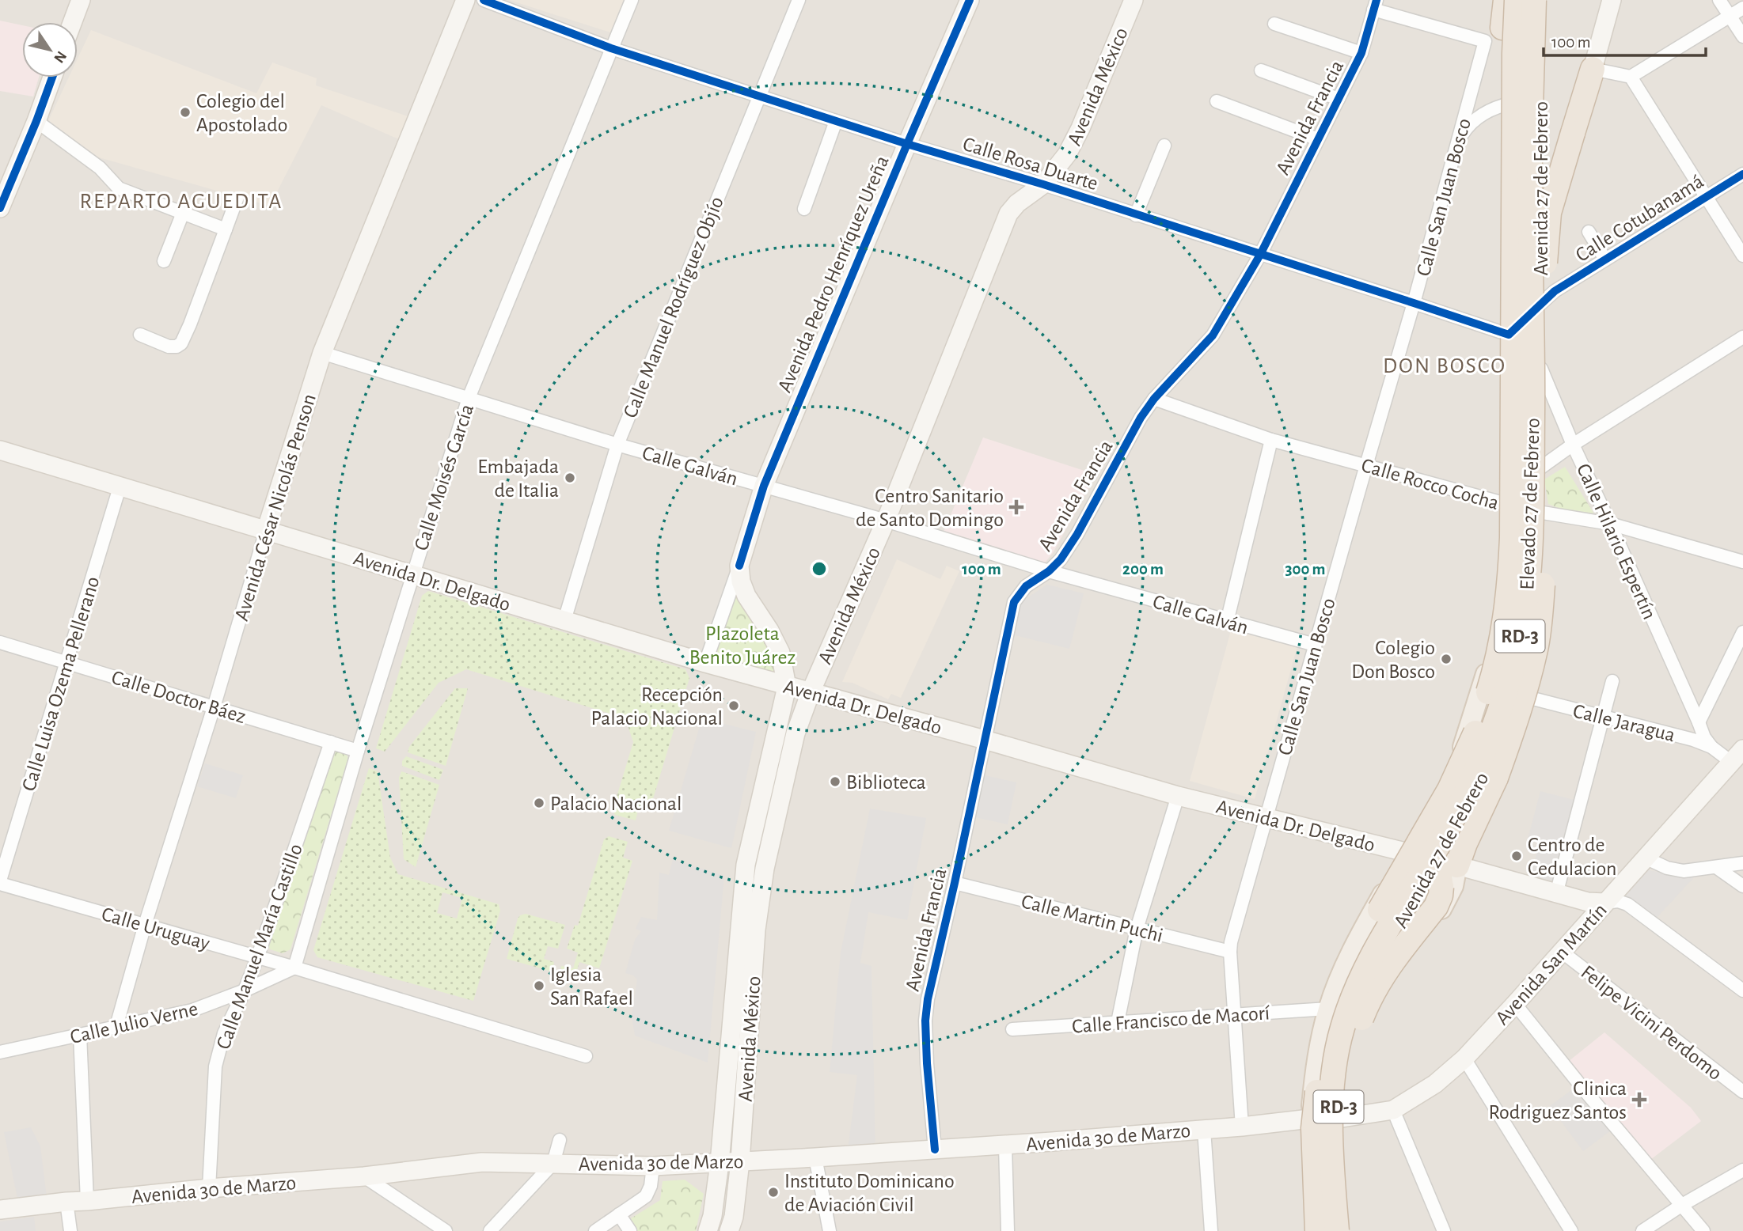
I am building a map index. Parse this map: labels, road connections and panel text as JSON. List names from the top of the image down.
{
  "streets": {
    "highway": ["Elevado 27 de Febrero", "RD-3"],
    "main road": [
      "Avenida México",
      "Avenida 27 de Febrero",
      "Avenida Pedro Henríquez Ureña",
      "Avenida César Nicolás Penson",
      "Avenida Dr. Delgado",
      "Avenida San Martín",
      "Avenida 30 de Marzo"
    ],
    "street": [
      "Avenida Francia",
      "Calle Rosa Duarte",
      "Calle San Juan Bosco",
      "Calle Cotubanamá",
      "Calle Manuel Rodríguez Objío",
      "Calle Galván",
      "Calle Moisés García",
      "Calle Rocco Cocha",
      "Calle Hilario Espertín",
      "Calle Luisa Ozema Pellerano",
      "Calle Doctor Báez",
      "Calle Jaragua",
      "Calle Martin Puchi",
      "Calle Uruguay",
      "Calle Manuel María Castillo",
      "Calle Francisco de Macorí",
      "Calle Julio Verne",
      "Felipe Vicini Perdomo"
    ]
  },
  "crossings": [
    ["Avenida México", "Calle Rosa Duarte"],
    ["Avenida México", "Avenida Pedro Henríquez Ureña"],
    ["Avenida México", "Calle Galván"],
    ["Avenida México", "Avenida Dr. Delgado"],
    ["Avenida México", "Avenida 30 de Marzo"],
    ["Avenida Francia", "Calle Rosa Duarte"],
    ["Avenida Francia", "Calle Galván"],
    ["Avenida Francia", "Calle Rocco Cocha"],
    ["Avenida Francia", "Avenida Dr. Delgado"],
    ["Avenida Francia", "Calle Martin Puchi"],
    ["Avenida Francia", "Avenida 30 de Marzo"],
    ["Calle Rosa Duarte", "Avenida 27 de Febrero"],
    ["Calle Rosa Duarte", "Calle San Juan Bosco"],
    ["Calle Rosa Duarte", "Avenida Pedro Henríquez Ureña"],
    ["Calle Rosa Duarte", "Calle Manuel Rodríguez Objío"],
    ["Calle Rosa Duarte", "Calle Moisés García"],
    ["Avenida 27 de Febrero", "Calle Cotubanamá"],
    ["Avenida 27 de Febrero", "Calle Rocco Cocha"],
    ["Avenida 27 de Febrero", "Elevado 27 de Febrero"],
    ["Avenida 27 de Febrero", "Calle Hilario Espertín"],
    ["Avenida 27 de Febrero", "Avenida Dr. Delgado"],
    ["Avenida 27 de Febrero", "Calle Jaragua"],
    ["Avenida 27 de Febrero", "Avenida San Martín"],
    ["Avenida 27 de Febrero", "Calle Francisco de Macorí"],
    ["Avenida 27 de Febrero", "Avenida 30 de Marzo"],
    ["Calle San Juan Bosco", "Calle Galván"],
    ["Calle San Juan Bosco", "Calle Rocco Cocha"],
    ["Calle San Juan Bosco", "Avenida Dr. Delgado"],
    ["Calle San Juan Bosco", "Calle Martin Puchi"],
    ["Calle San Juan Bosco", "Calle Francisco de Macorí"],
    ["Calle San Juan Bosco", "Avenida 30 de Marzo"],
    ["Avenida Pedro Henríquez Ureña", "Calle Galván"],
    ["Avenida Pedro Henríquez Ureña", "Avenida Dr. Delgado"],
    ["Calle Manuel Rodríguez Objío", "Calle Galván"],
    ["Calle Manuel Rodríguez Objío", "Avenida Dr. Delgado"],
    ["Calle Galván", "Calle Moisés García"],
    ["Calle Galván", "Avenida César Nicolás Penson"],
    ["Calle Moisés García", "Avenida Dr. Delgado"],
    ["Calle Moisés García", "Calle Doctor Báez"],
    ["Calle Moisés García", "Calle Uruguay"],
    ["Calle Moisés García", "Calle Julio Verne"],
    ["Calle Rocco Cocha", "Calle Hilario Espertín"],
    ["Elevado 27 de Febrero", "Avenida San Martín"],
    ["Elevado 27 de Febrero", "Avenida 30 de Marzo"],
    ["Avenida César Nicolás Penson", "Avenida Dr. Delgado"],
    ["Avenida César Nicolás Penson", "Calle Doctor Báez"],
    ["Avenida César Nicolás Penson", "Calle Uruguay"],
    ["Avenida César Nicolás Penson", "Calle Julio Verne"],
    ["Calle Hilario Espertín", "Calle Jaragua"],
    ["Avenida Dr. Delgado", "Calle Luisa Ozema Pellerano"],
    ["Avenida Dr. Delgado", "Avenida San Martín"],
    ["Calle Luisa Ozema Pellerano", "Calle Doctor Báez"],
    ["Calle Luisa Ozema Pellerano", "Calle Uruguay"],
    ["Calle Doctor Báez", "Calle Manuel María Castillo"],
    ["Calle Jaragua", "Avenida San Martín"],
    ["Calle Uruguay", "Calle Manuel María Castillo"],
    ["Calle Uruguay", "Calle Julio Verne"],
    ["Calle Manuel María Castillo", "Calle Julio Verne"],
    ["Calle Manuel María Castillo", "Avenida 30 de Marzo"],
    ["Avenida San Martín", "Felipe Vicini Perdomo"],
    ["Avenida San Martín", "Avenida 30 de Marzo"]
  ],
  "districts": ["REPARTO AGUEDITA", "DON BOSCO"],
  "parks": ["Plazoleta Benito Juárez"],
  "places": {
    "other": [
      "Colegio del Apostolado",
      "Embajada de Italia",
      "Colegio Don Bosco",
      "Recepción Palacio Nacional",
      "Biblioteca",
      "Palacio Nacional",
      "Centro de Cedulacion",
      "Iglesia San Rafael",
      "Instituto Dominicano de Aviación Civil"
    ],
    "health": ["Centro Sanitario de Santo Domingo", "Clinica Rodriguez Santos"]
  },
  "scale_bar": "100 m",
  "north": "bottom right",
  "rings": ["100 m", "200 m", "300 m"]
}
